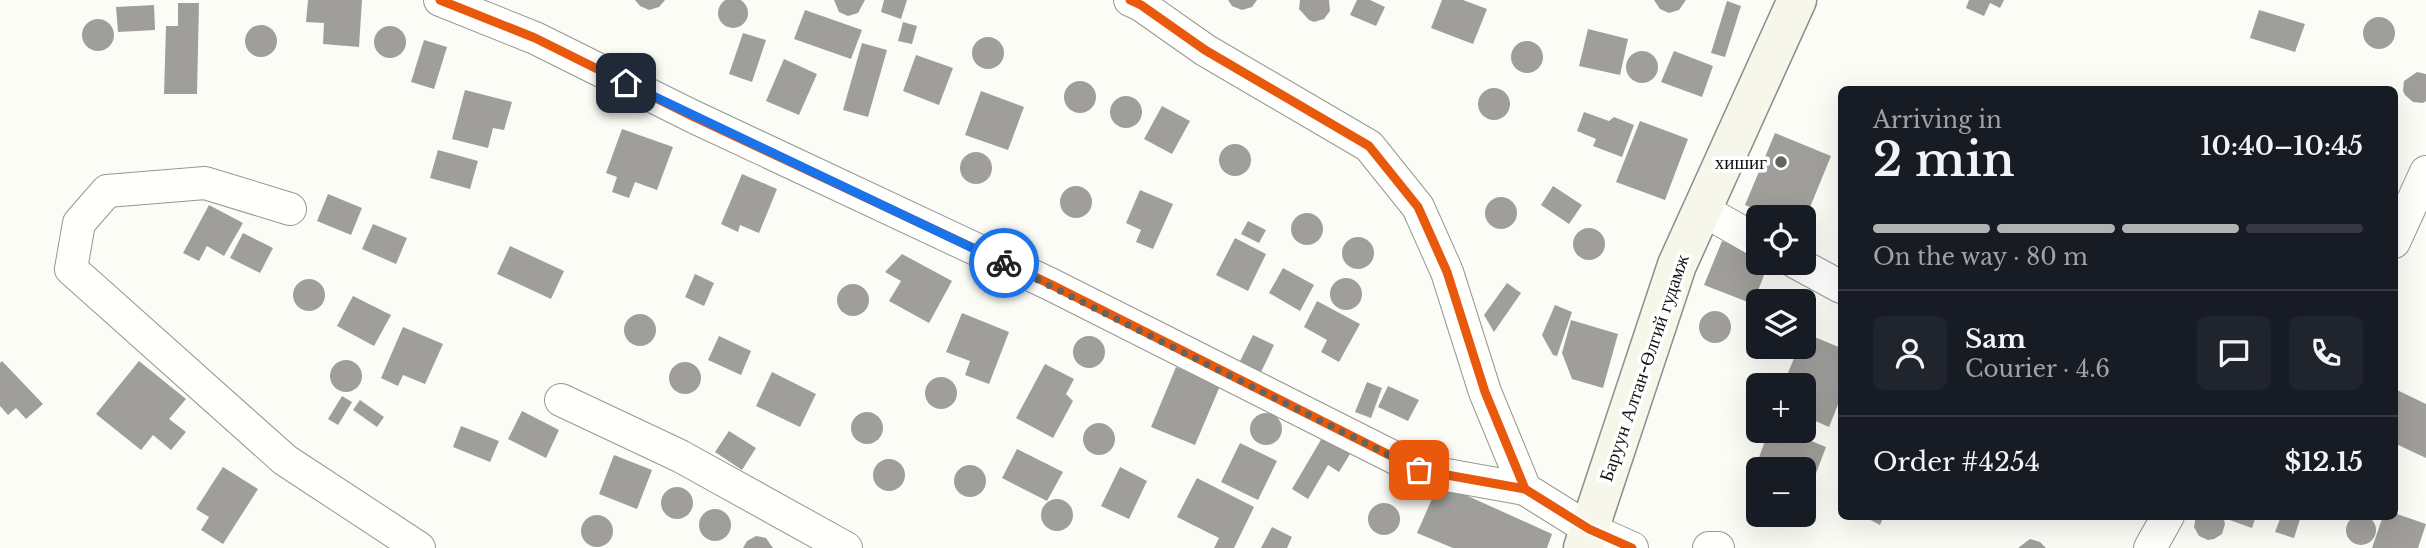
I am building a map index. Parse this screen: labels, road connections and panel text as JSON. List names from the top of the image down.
{
  "streets": {
    "main road": ["Баруун Алтан-Өлгий гудамж"]
  },
  "places": ["хишиг"],
  "page": {
    "heading": ["2 min", "Arriving in", "10:40–10:45"],
    "panel": [
      "Sam",
      "Courier · 4.6",
      "Order #4254",
      "$12.15"
    ],
    "map_buttons": ["+", "−"],
    "bar": "On the way · 80 m"
  }
}
